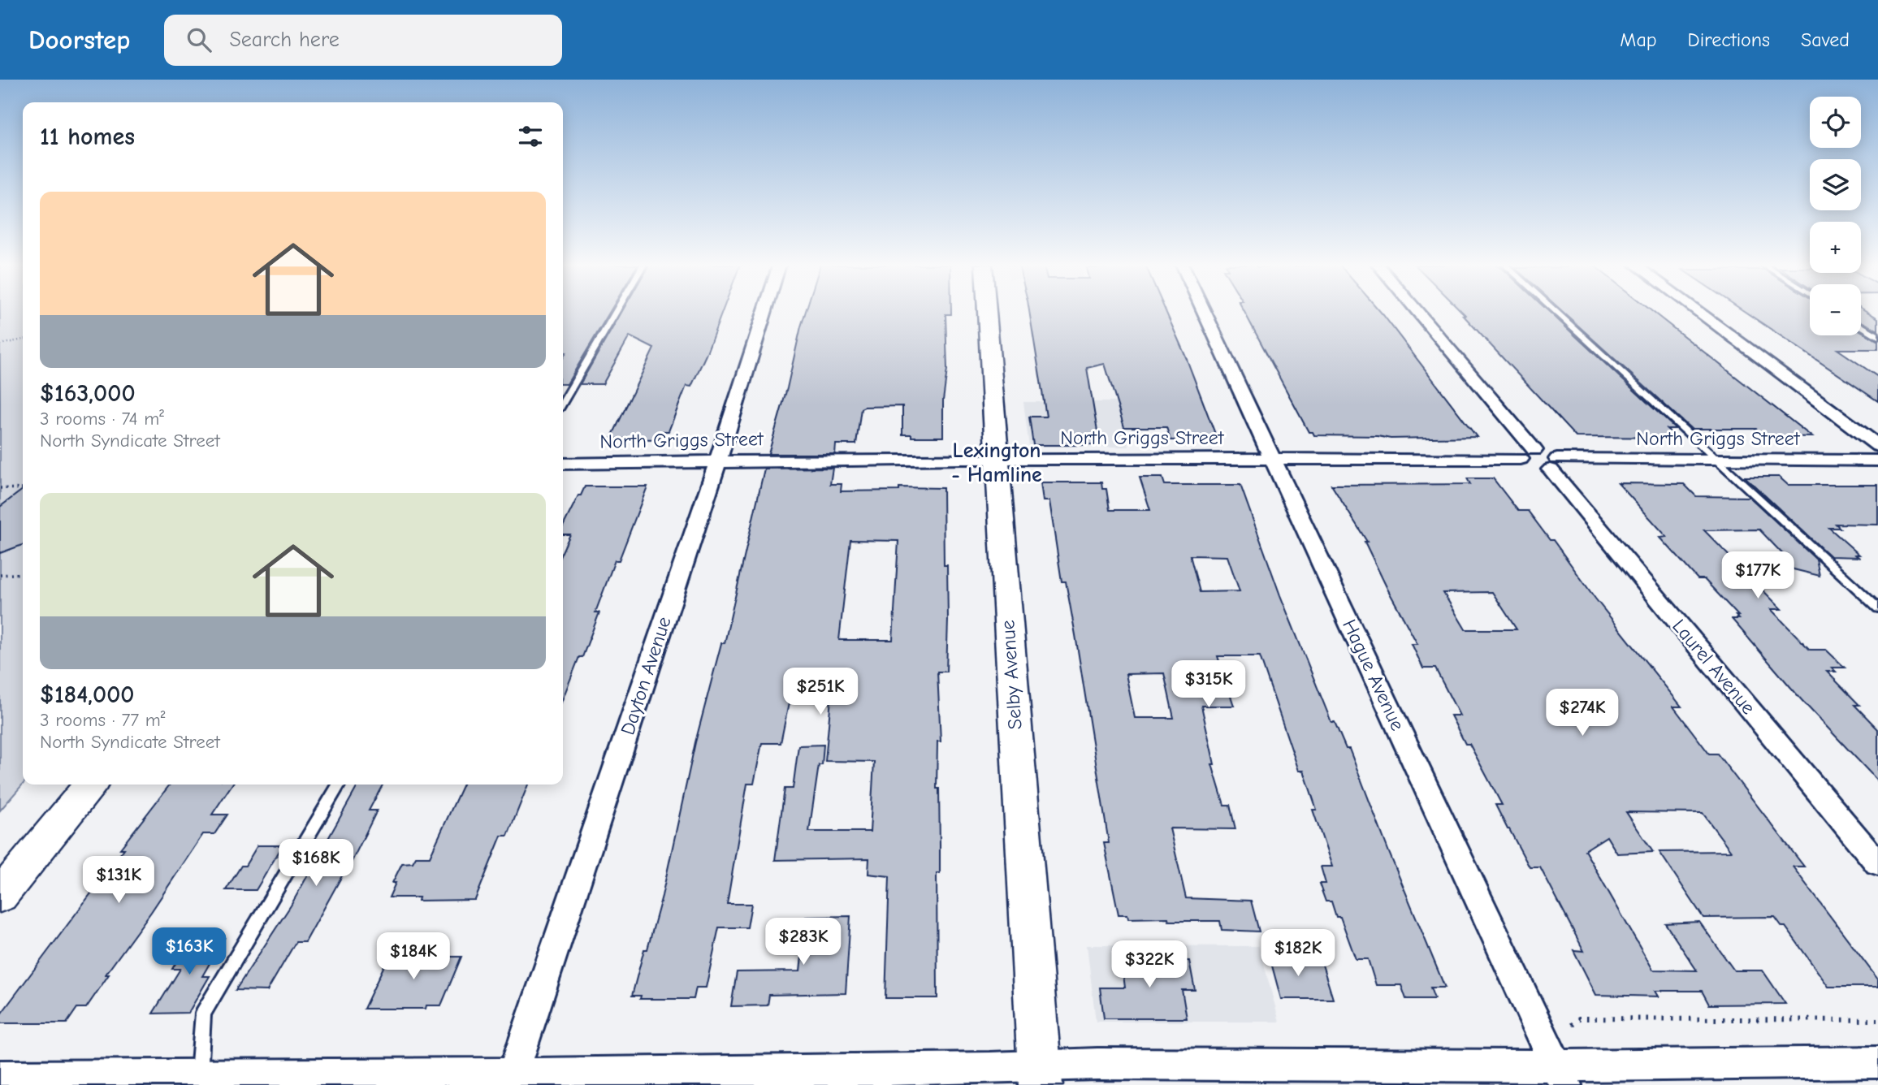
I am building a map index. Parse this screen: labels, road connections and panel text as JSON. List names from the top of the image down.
{
  "streets": {
    "street": [
      "North Griggs Street",
      "Laurel Avenue",
      "Selby Avenue",
      "Hague Avenue",
      "Dayton Avenue"
    ]
  },
  "crossings": [
    ["North Griggs Street", "Laurel Avenue"],
    ["North Griggs Street", "Selby Avenue"],
    ["North Griggs Street", "Hague Avenue"],
    ["North Griggs Street", "Dayton Avenue"]
  ],
  "districts": ["Lexington - Hamline"],
  "page": {
    "header": "Doorstep",
    "search": "Search here",
    "nav": ["Map", "Directions", "Saved"],
    "map_buttons": ["+", "−"],
    "heading": "11 homes",
    "list": [
      {
        "name": "$163,000",
        "note": "3 rooms · 74 m² · North Syndicate Street"
      },
      {
        "name": "$184,000",
        "note": "3 rooms · 77 m² · North Syndicate Street"
      }
    ],
    "price": [
      "$177K",
      "$315K",
      "$251K",
      "$274K",
      "$168K",
      "$131K",
      "$283K",
      "$163K",
      "$182K",
      "$184K",
      "$322K"
    ]
  }
}
